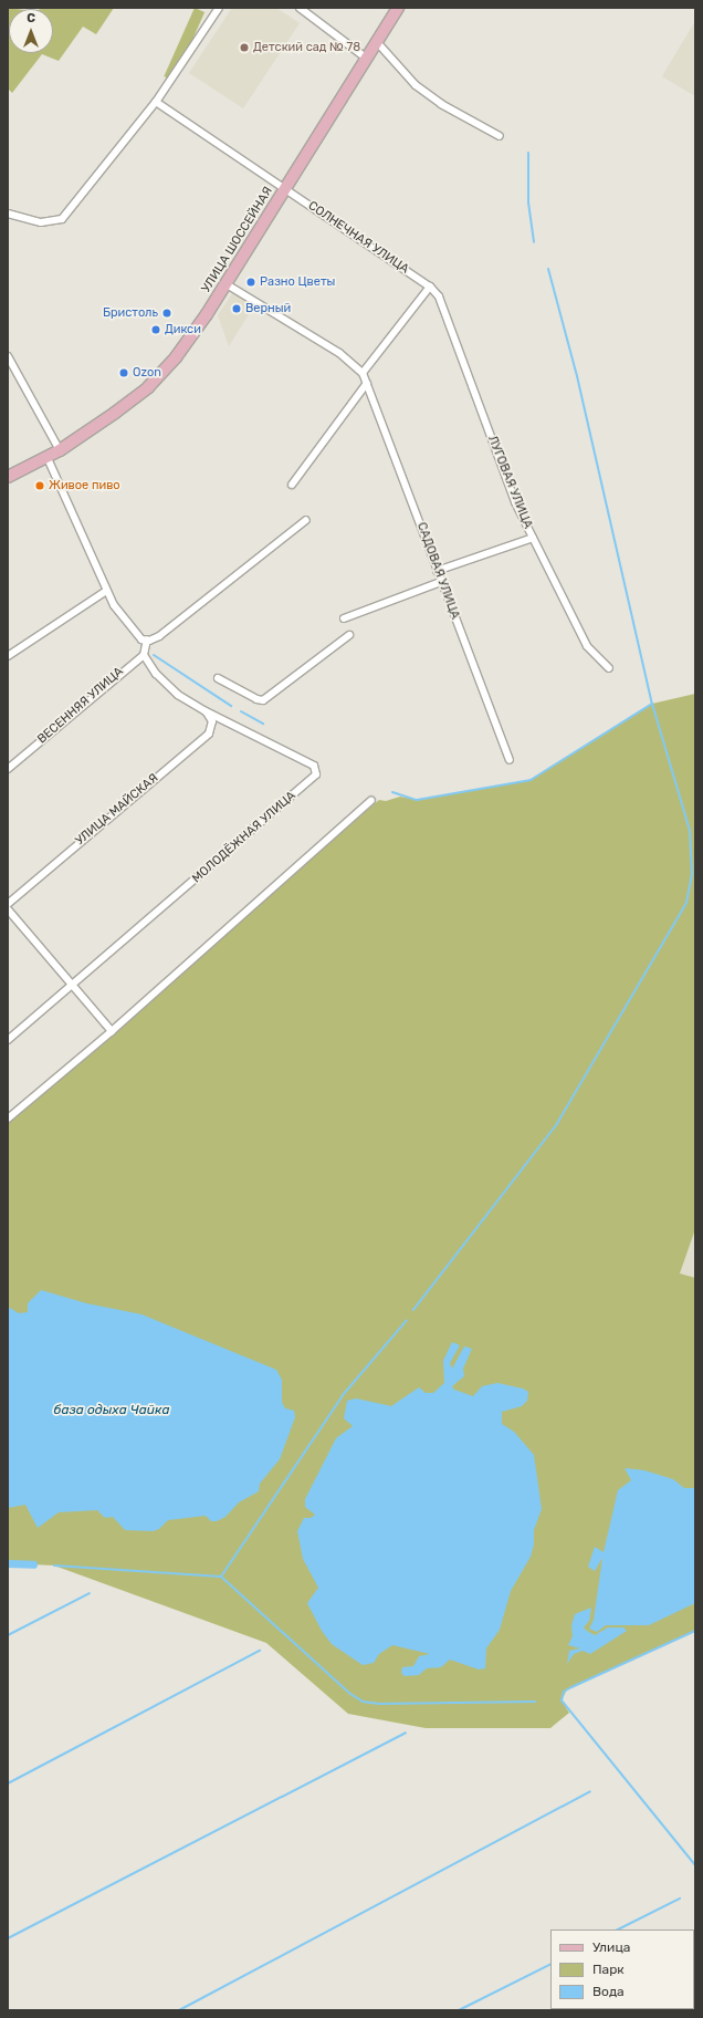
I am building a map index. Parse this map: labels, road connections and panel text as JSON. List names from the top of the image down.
{
  "streets": {
    "main road": ["УЛИЦА ШОССЕЙНАЯ"],
    "street": [
      "СОЛНЕЧНАЯ УЛИЦА",
      "ЛУГОВАЯ УЛИЦА",
      "САДОВАЯ УЛИЦА",
      "ВЕСЕННЯЯ УЛИЦА",
      "УЛИЦА МАЙСКАЯ",
      "МОЛОДЁЖНАЯ УЛИЦА"
    ]
  },
  "crossings": [
    ["СОЛНЕЧНАЯ УЛИЦА", "УЛИЦА ШОССЕЙНАЯ"],
    ["СОЛНЕЧНАЯ УЛИЦА", "ЛУГОВАЯ УЛИЦА"],
    ["ВЕСЕННЯЯ УЛИЦА", "МОЛОДЁЖНАЯ УЛИЦА"],
    ["УЛИЦА МАЙСКАЯ", "МОЛОДЁЖНАЯ УЛИЦА"]
  ],
  "water": ["база одыха Чайка"],
  "places": [
    "Детский сад № 78",
    "Разно Цветы",
    "Верный",
    "Бристоль",
    "Дикси",
    "Ozon",
    "Живое пиво"
  ],
  "legend": ["Улица", "Парк", "Вода"],
  "north": "top"
}
